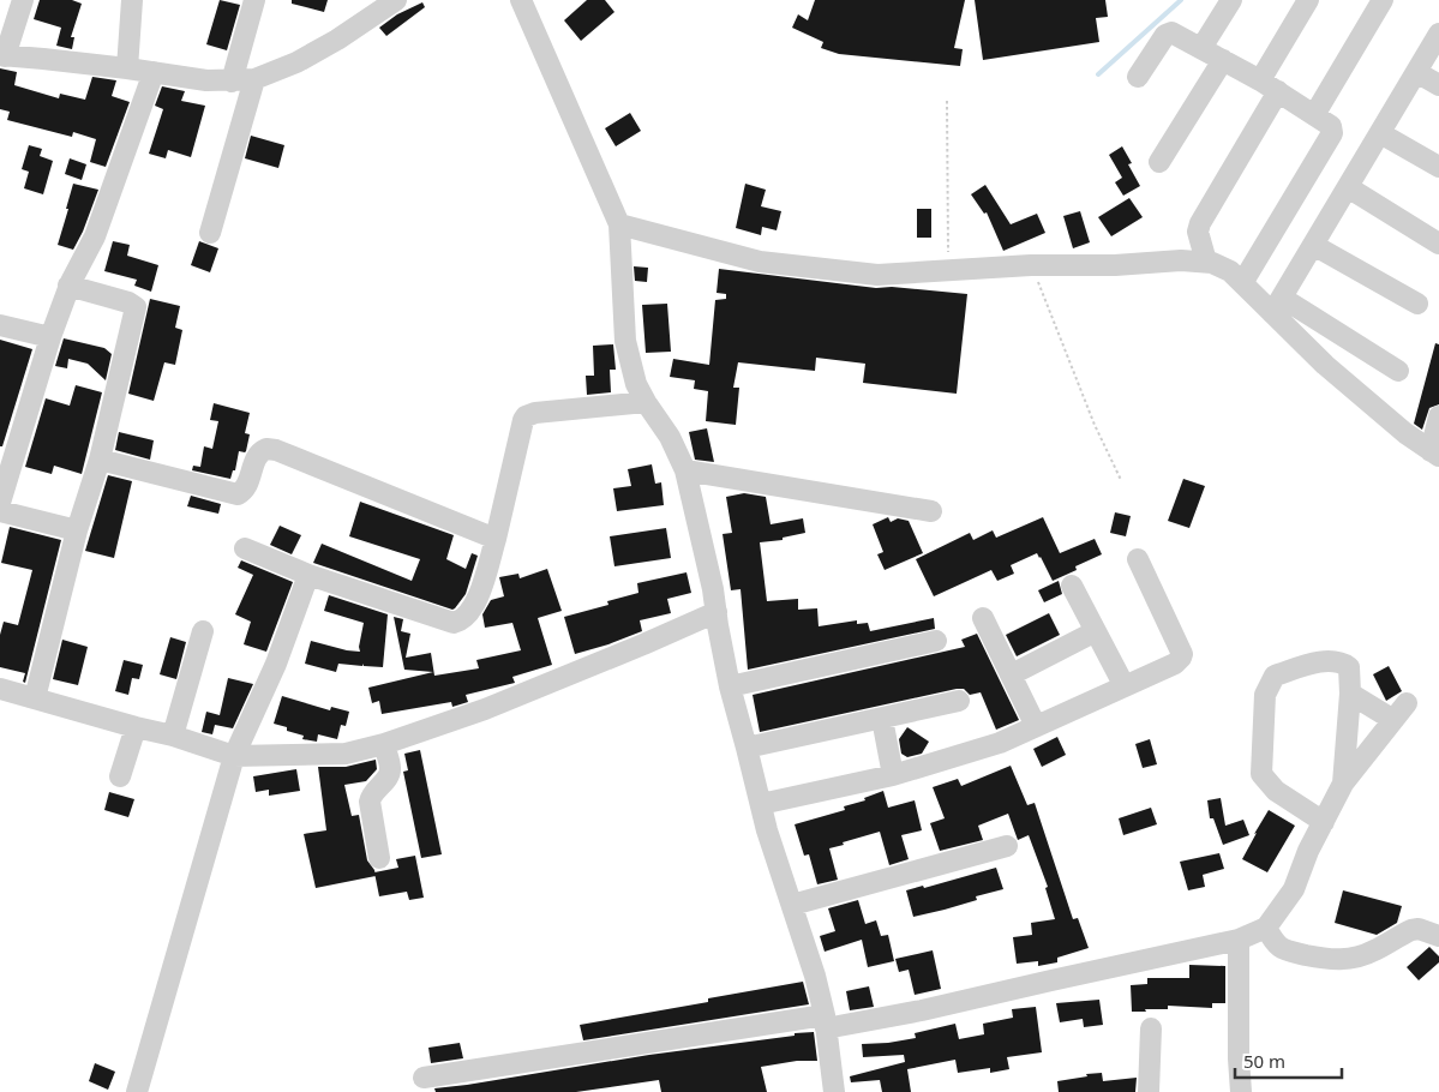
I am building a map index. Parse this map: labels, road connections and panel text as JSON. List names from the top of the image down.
{
  "scale_bar": "50 m"
}
